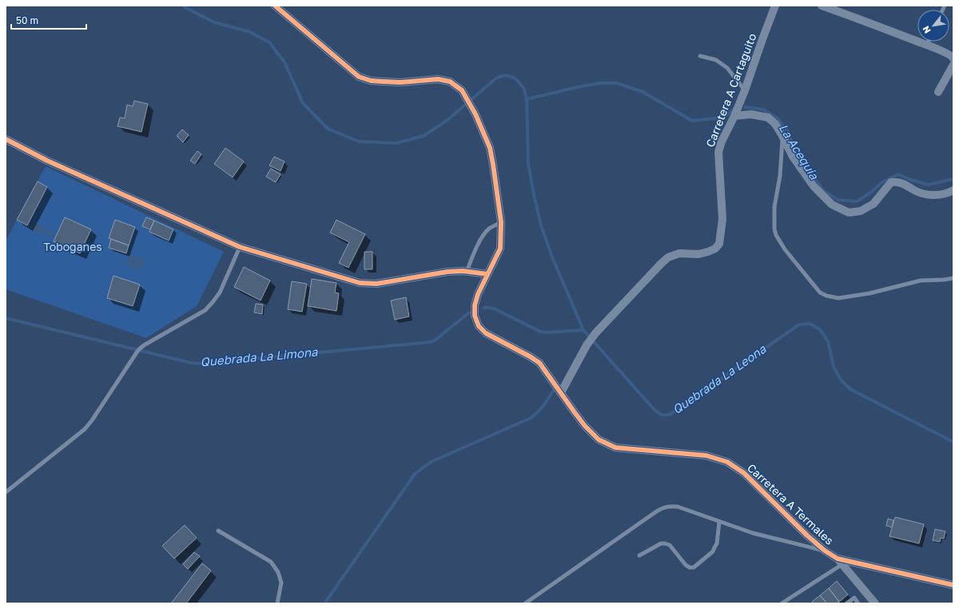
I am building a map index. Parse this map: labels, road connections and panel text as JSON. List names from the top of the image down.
{
  "streets": {
    "street": ["Carretera A Cartaguito", "Carretera A Termales"]
  },
  "crossings": [
    ["Carretera A Cartaguito", "Carretera A Termales"]
  ],
  "water": ["La Acequia", "Quebrada La Limona", "Quebrada La Leona"],
  "parks": ["Toboganes"],
  "scale_bar": "50 m",
  "north": "bottom left"
}
